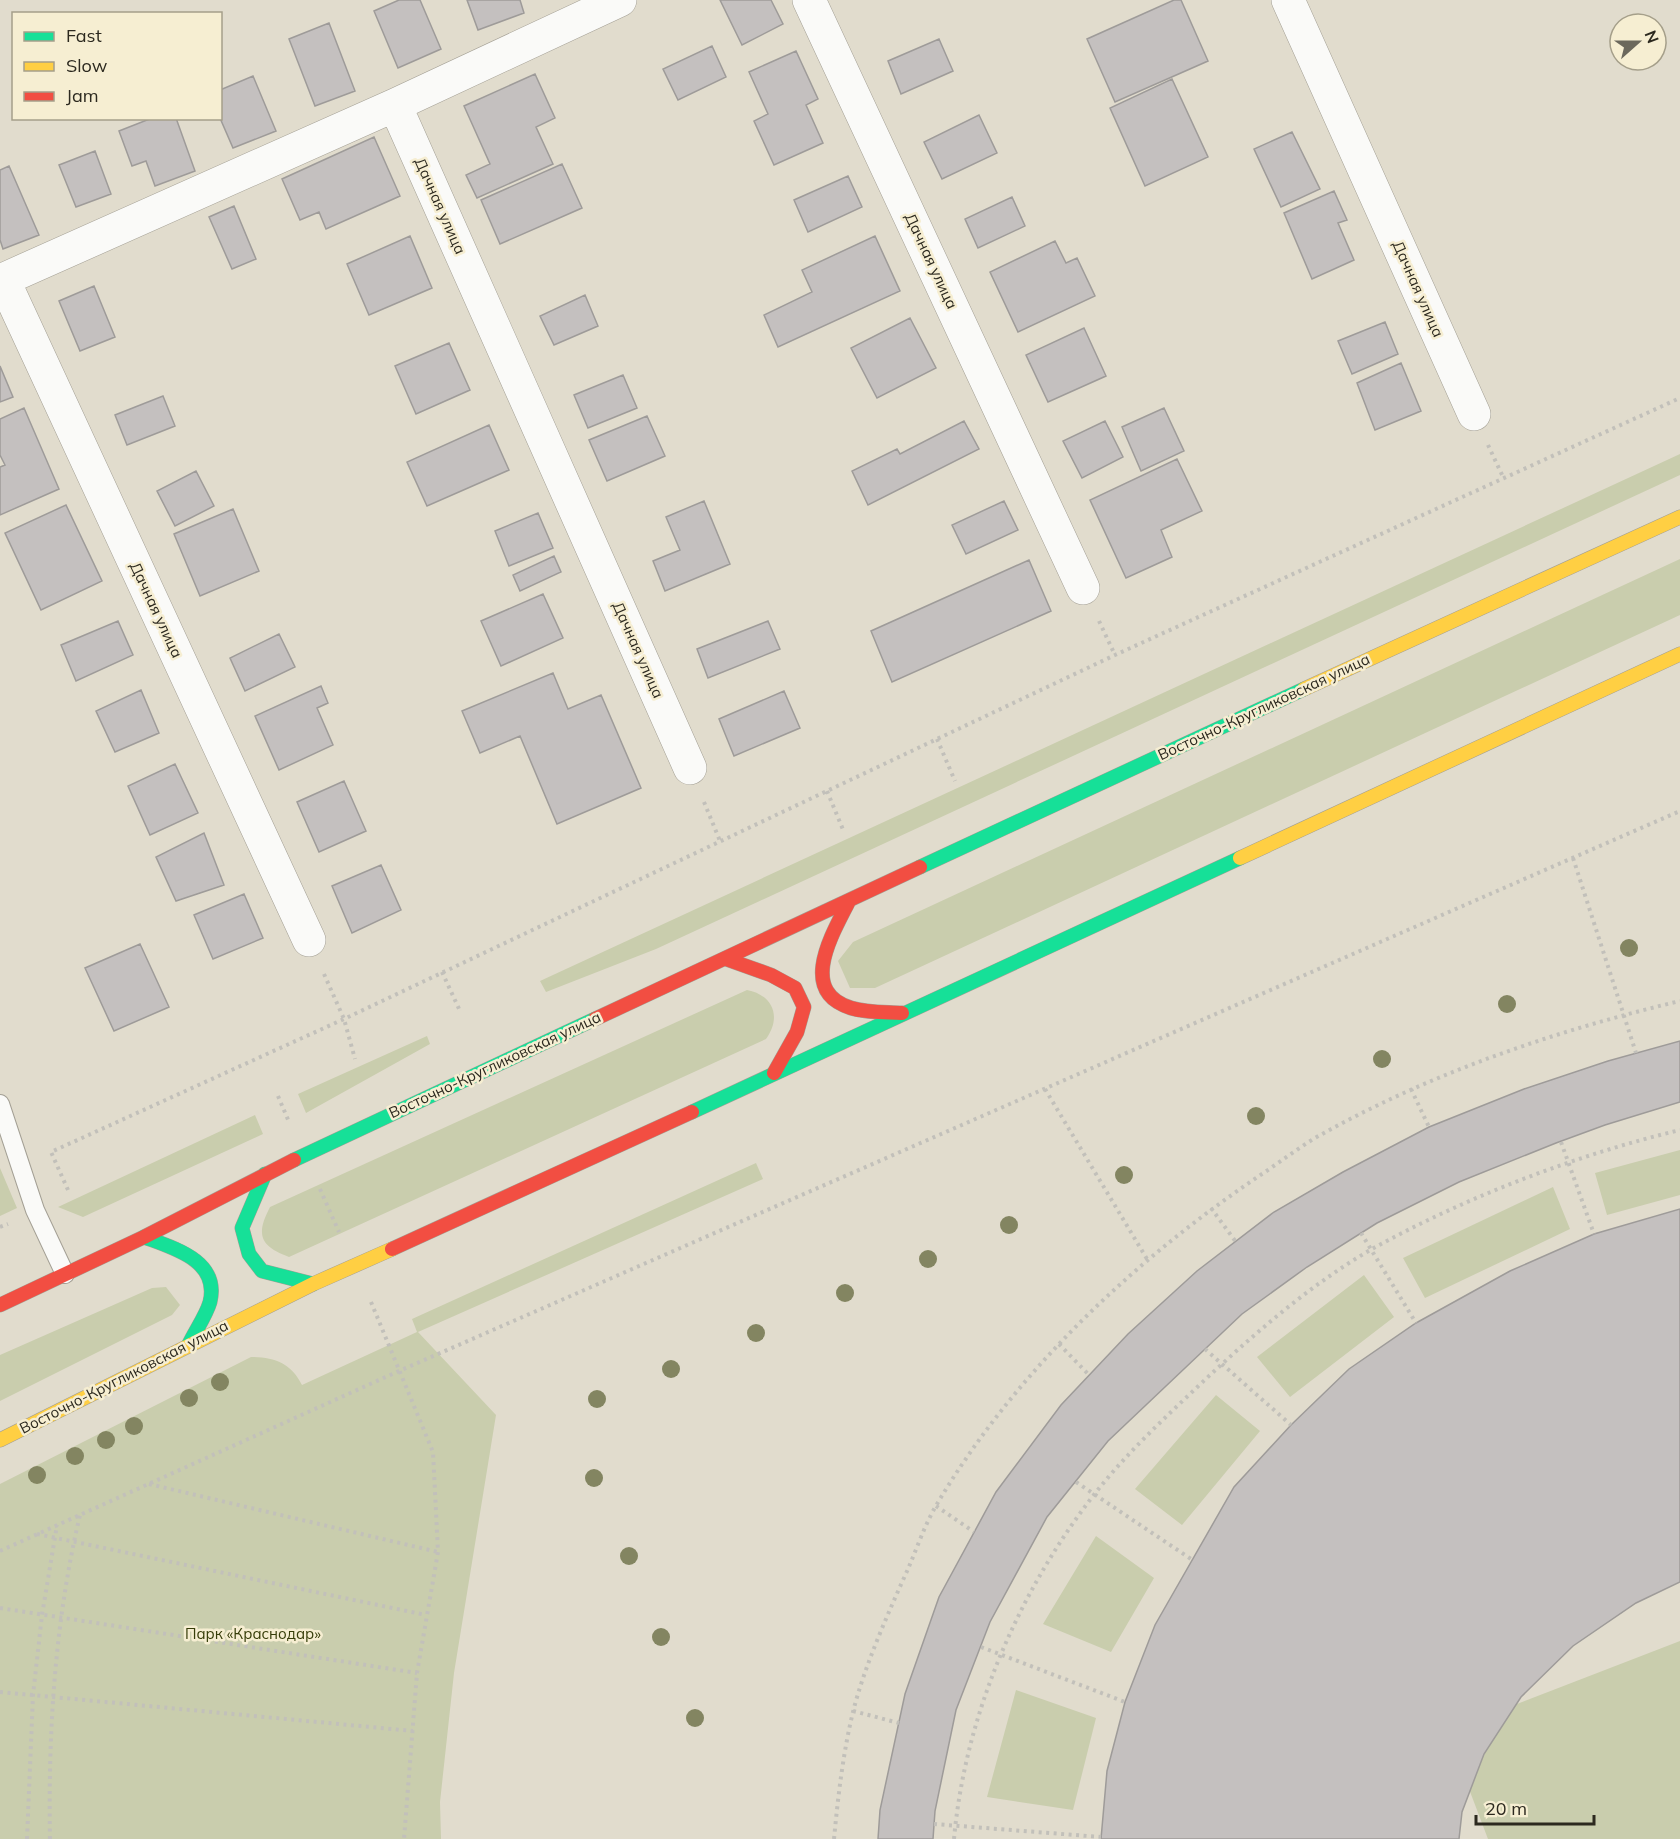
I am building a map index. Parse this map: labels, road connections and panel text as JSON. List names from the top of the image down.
{
  "streets": {
    "main road": ["Восточно-Кругликовская улица"],
    "street": ["Дачная улица"]
  },
  "parks": ["Парк «Краснодар»"],
  "legend": ["Fast", "Slow", "Jam"],
  "scale_bar": "20 m",
  "north": "right"
}
